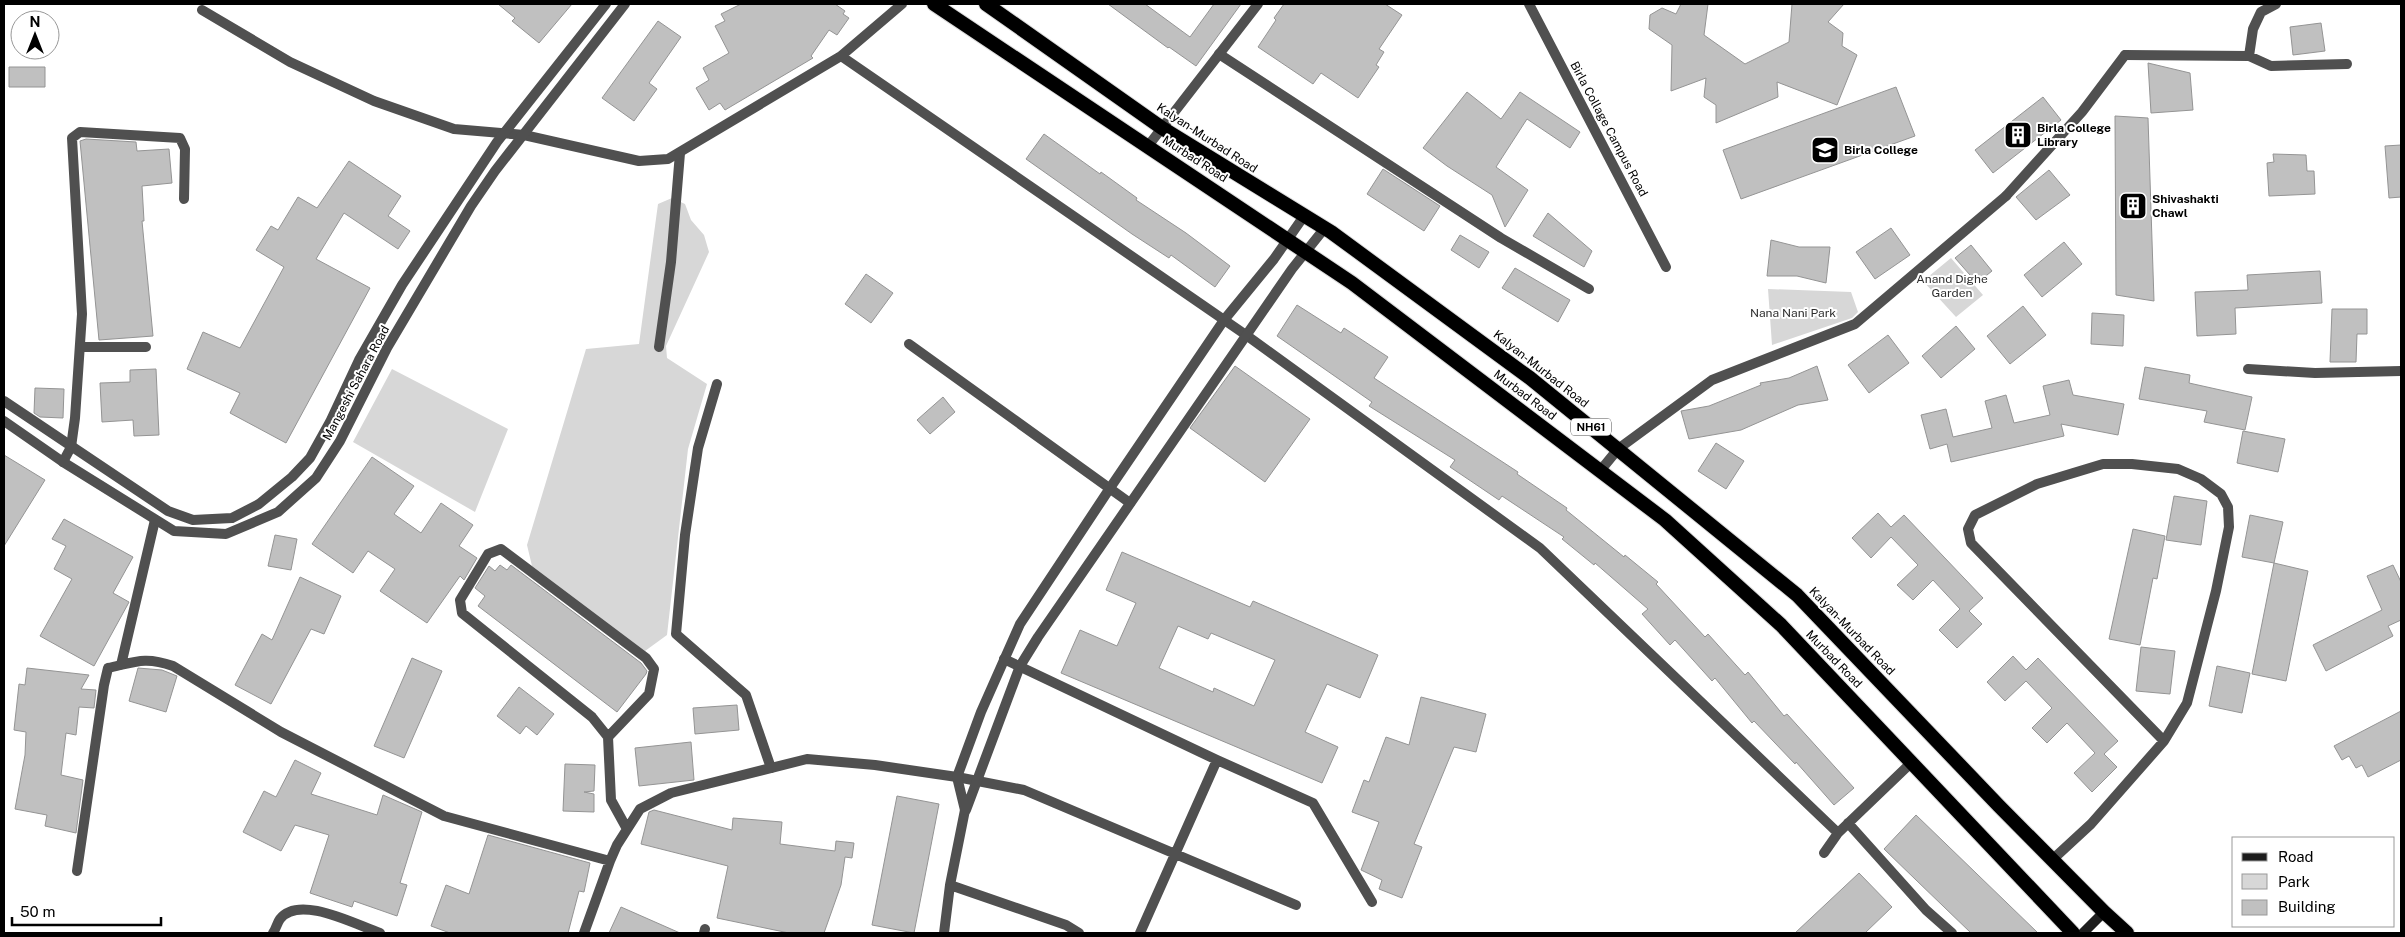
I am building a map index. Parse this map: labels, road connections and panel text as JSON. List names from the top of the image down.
{
  "streets": {
    "highway": ["Kalyan-Murbad Road", "Murbad Road", "NH61"],
    "street": ["Birla Collage Campus Road", "Mangeshi Sahara Road"]
  },
  "parks": ["Anand Dighe Garden", "Nana Nani Park"],
  "places": {
    "building": ["Birla College Library", "Shivashakti Chawl"],
    "school or university": ["Birla College"]
  },
  "legend": ["Road", "Park", "Building"],
  "scale_bar": "50 m",
  "north": "top"
}
